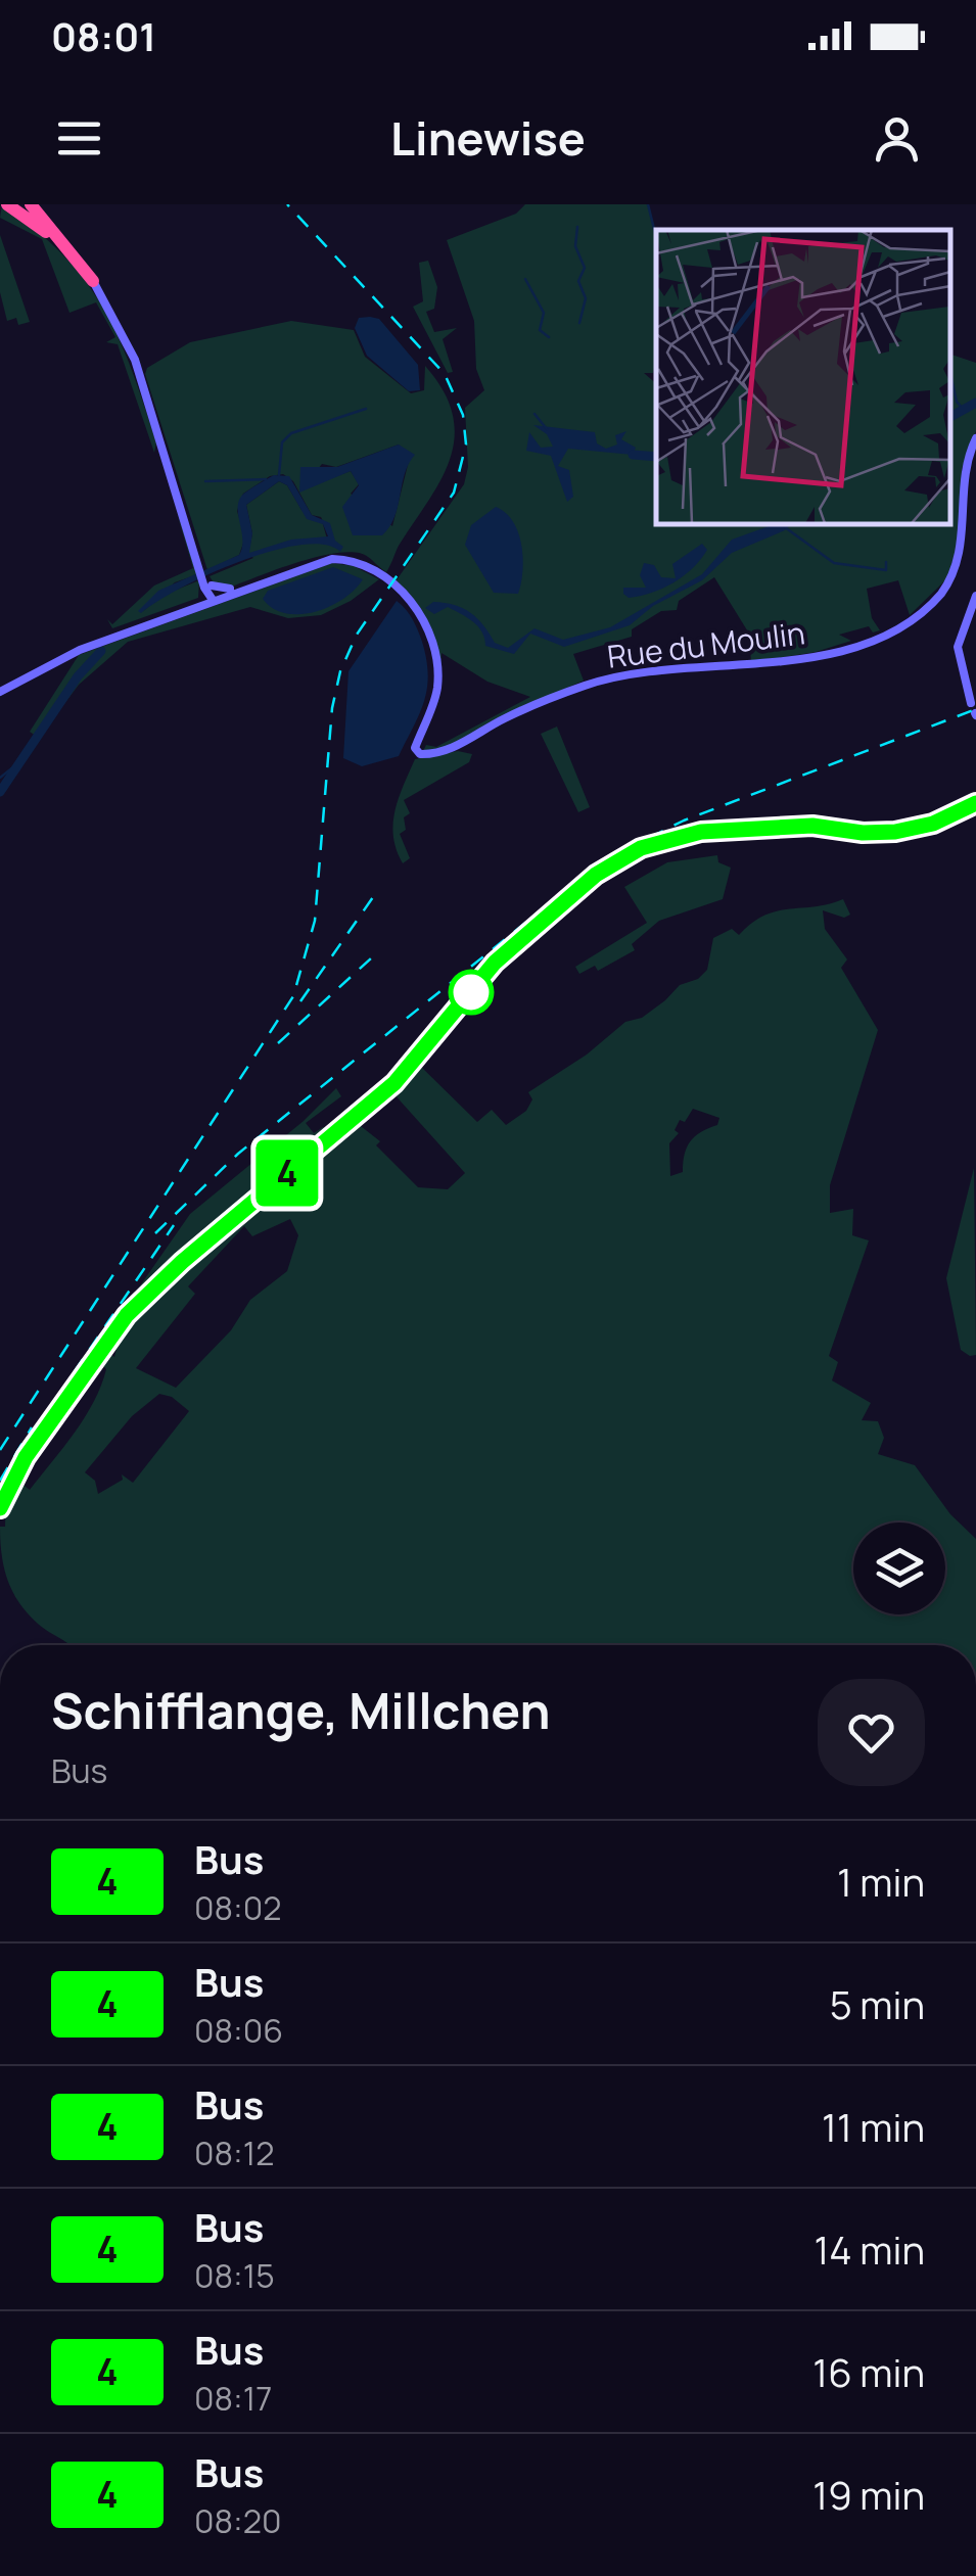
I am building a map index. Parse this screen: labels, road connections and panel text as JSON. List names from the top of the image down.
{
  "streets": {
    "main road": ["Rue du Moulin"]
  },
  "lines": ["bus line 4"],
  "page": {
    "status": "08:01",
    "header": "Linewise",
    "on_map": "4",
    "heading": ["Schifflange, Millchen", "Bus"],
    "list": [
      {
        "mark": "4",
        "name": "Bus",
        "note": "08:02",
        "value": "1 min"
      },
      {
        "mark": "4",
        "name": "Bus",
        "note": "08:06",
        "value": "5 min"
      },
      {
        "mark": "4",
        "name": "Bus",
        "note": "08:12",
        "value": "11 min"
      },
      {
        "mark": "4",
        "name": "Bus",
        "note": "08:15",
        "value": "14 min"
      },
      {
        "mark": "4",
        "name": "Bus",
        "note": "08:17",
        "value": "16 min"
      },
      {
        "mark": "4",
        "name": "Bus",
        "note": "08:20",
        "value": "19 min"
      }
    ]
  }
}
